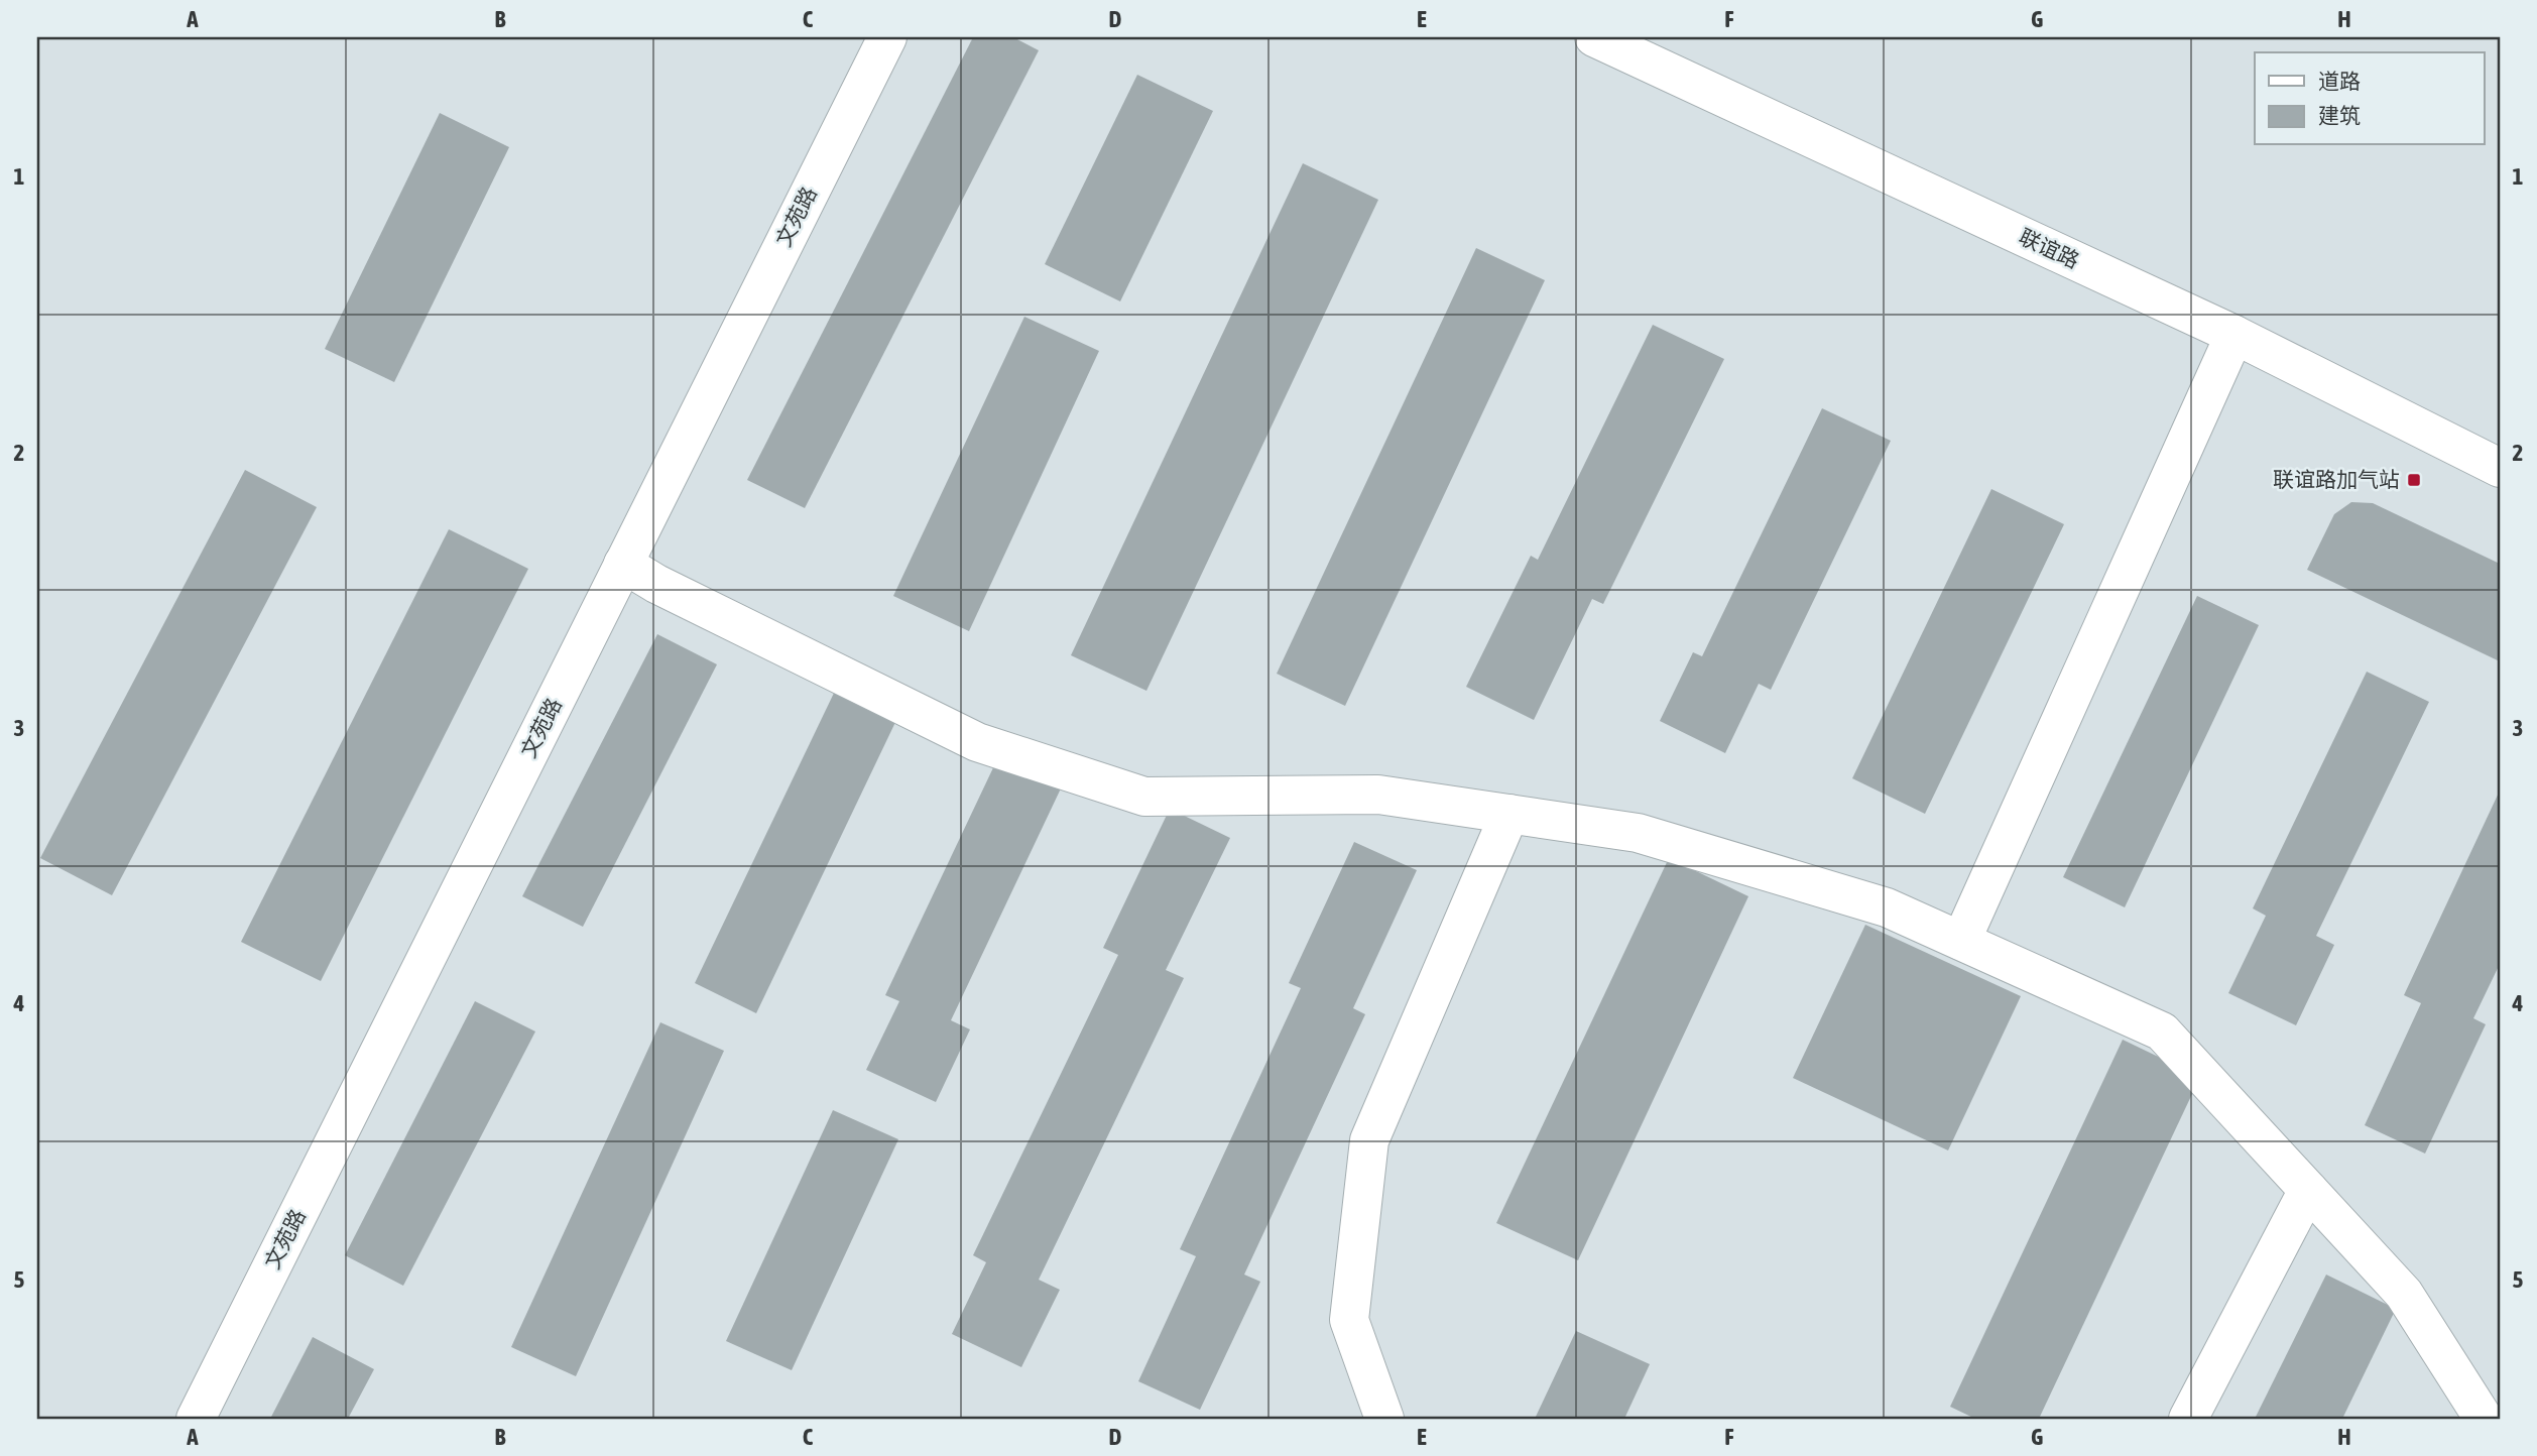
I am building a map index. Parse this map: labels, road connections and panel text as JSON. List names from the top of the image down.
{
  "streets": {
    "street": ["文苑路", "联谊路"]
  },
  "places": {
    "transit": ["联谊路加气站"]
  },
  "legend": ["道路", "建筑"],
  "grid": {
    "columns": [
      "A",
      "B",
      "C",
      "D",
      "E",
      "F",
      "G",
      "H"
    ],
    "rows": [
      "1",
      "2",
      "3",
      "4",
      "5"
    ]
  }
}
